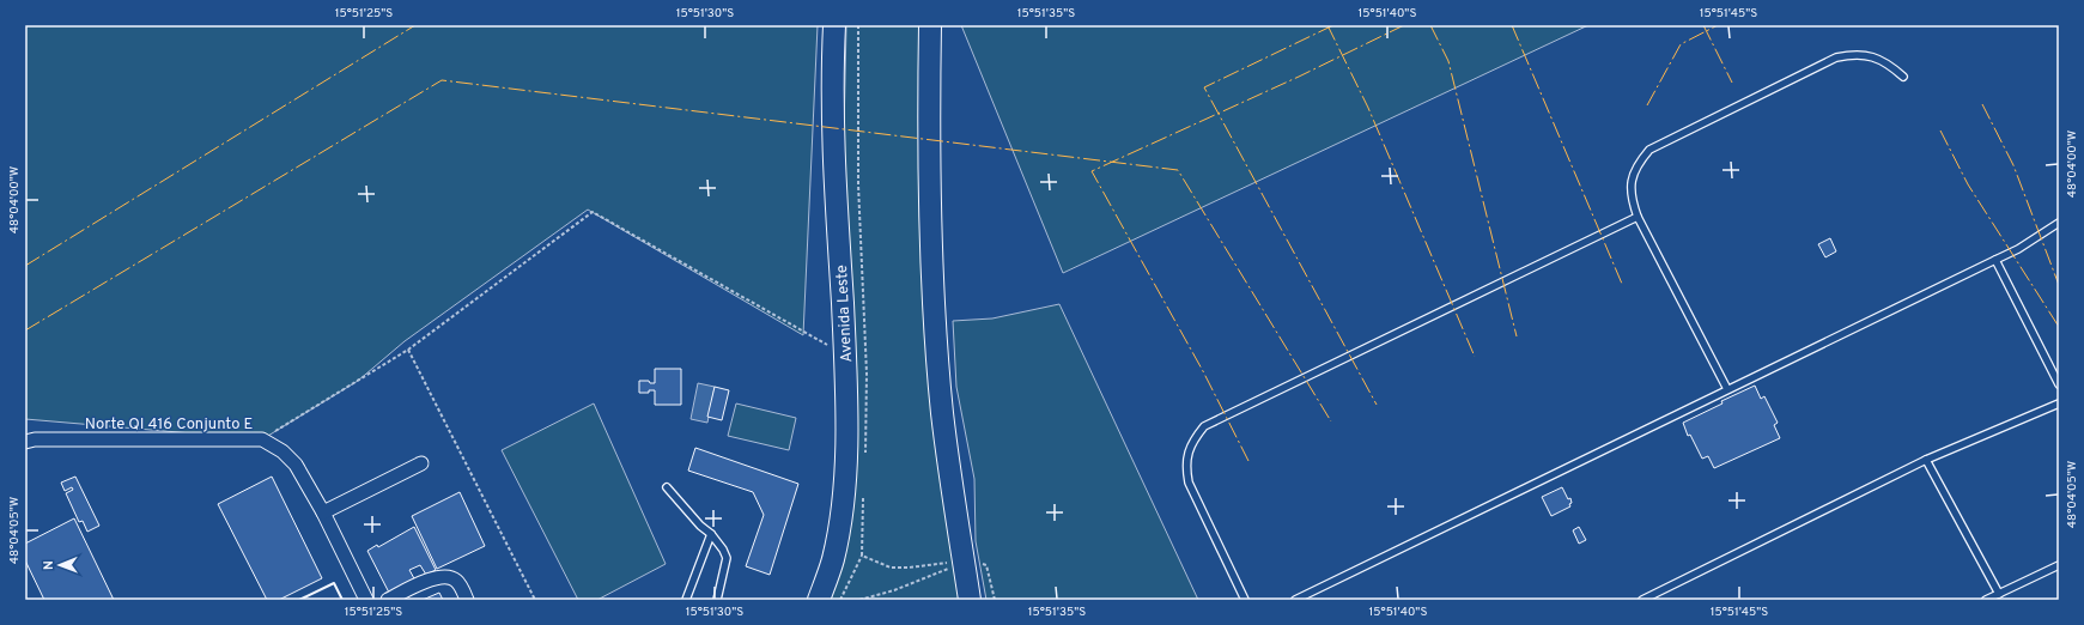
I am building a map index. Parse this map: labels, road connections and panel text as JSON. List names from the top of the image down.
{
  "streets": {
    "main road": ["Avenida Leste"],
    "street": ["Norte QI 416 Conjunto E"]
  },
  "north": "left",
  "coordinates": [
    "15°51'25\"S",
    "15°51'30\"S",
    "15°51'35\"S",
    "15°51'40\"S",
    "15°51'45\"S",
    "48°04'00\"W",
    "48°04'05\"W"
  ]
}
